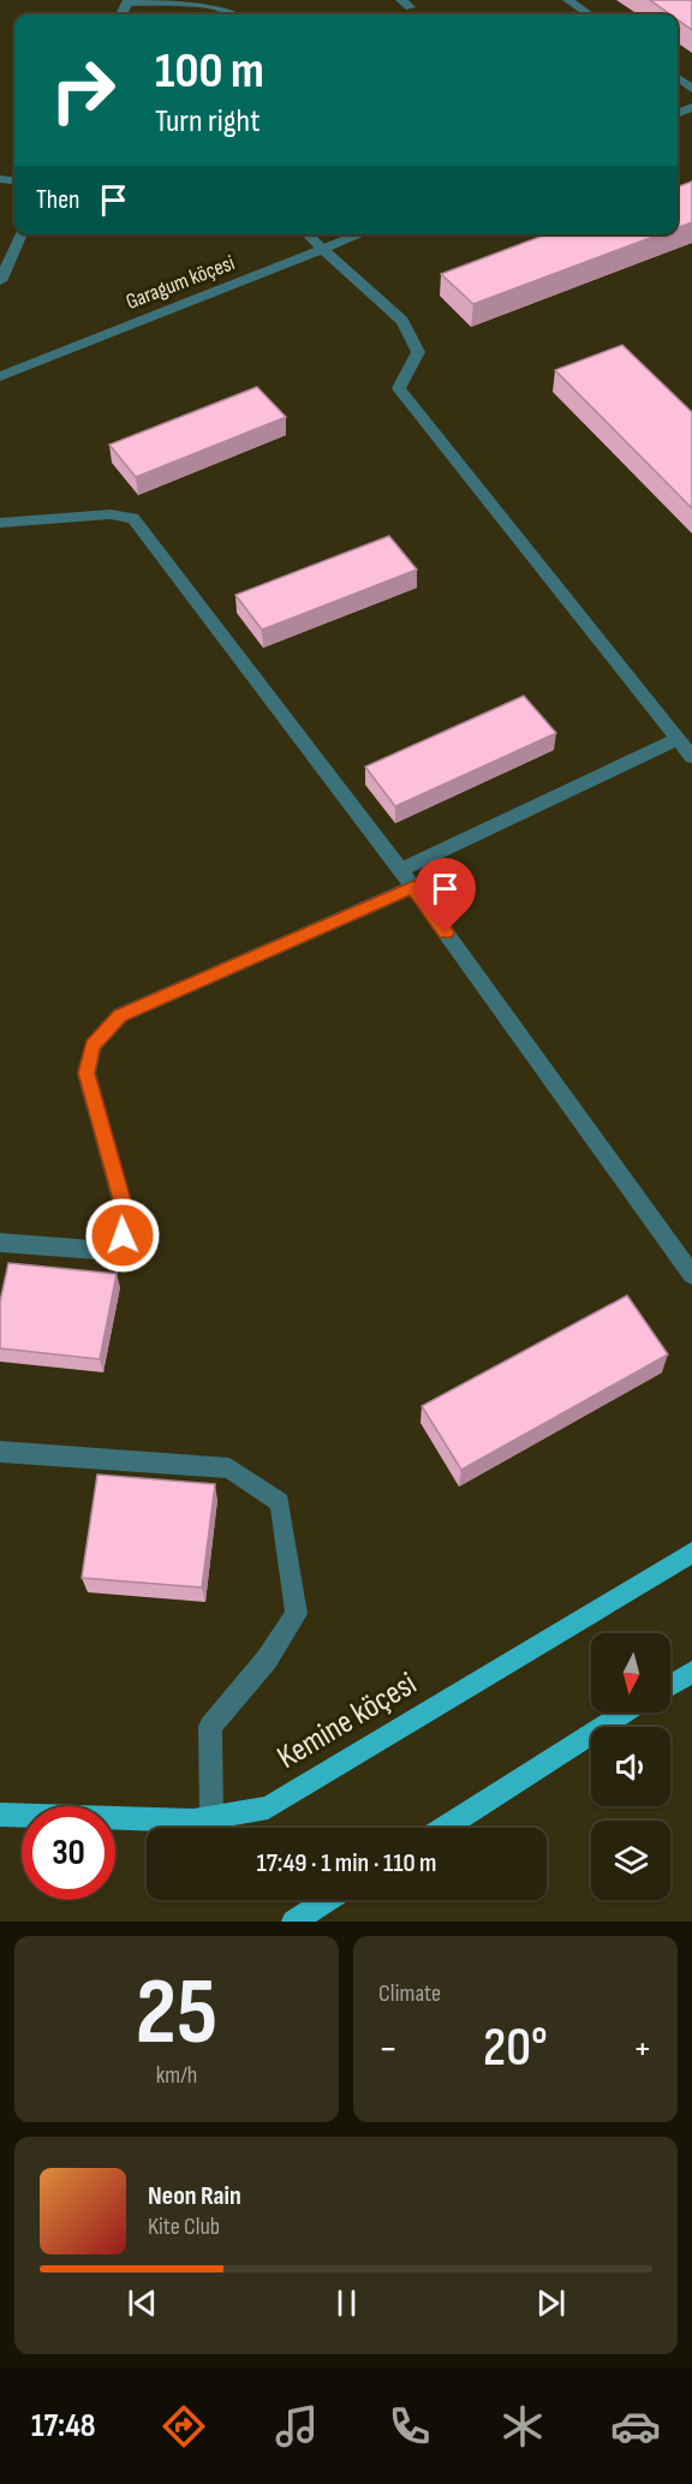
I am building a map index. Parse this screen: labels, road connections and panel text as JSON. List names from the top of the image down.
{
  "streets": {
    "main road": ["Kemine köçesi"],
    "street": ["Garagum köçesi"]
  },
  "north": "bottom",
  "page": {
    "turn": ["100 m", "Turn right"],
    "then": "Then",
    "limit": "30",
    "trip": "17:49 · 1 min · 110 m",
    "tile": [
      ["25", "km/h"],
      "Climate"
    ],
    "heat": ["−", "20°", "+"],
    "song": ["Neon Rain", "Kite Club"],
    "tabs": "17:48"
  }
}
